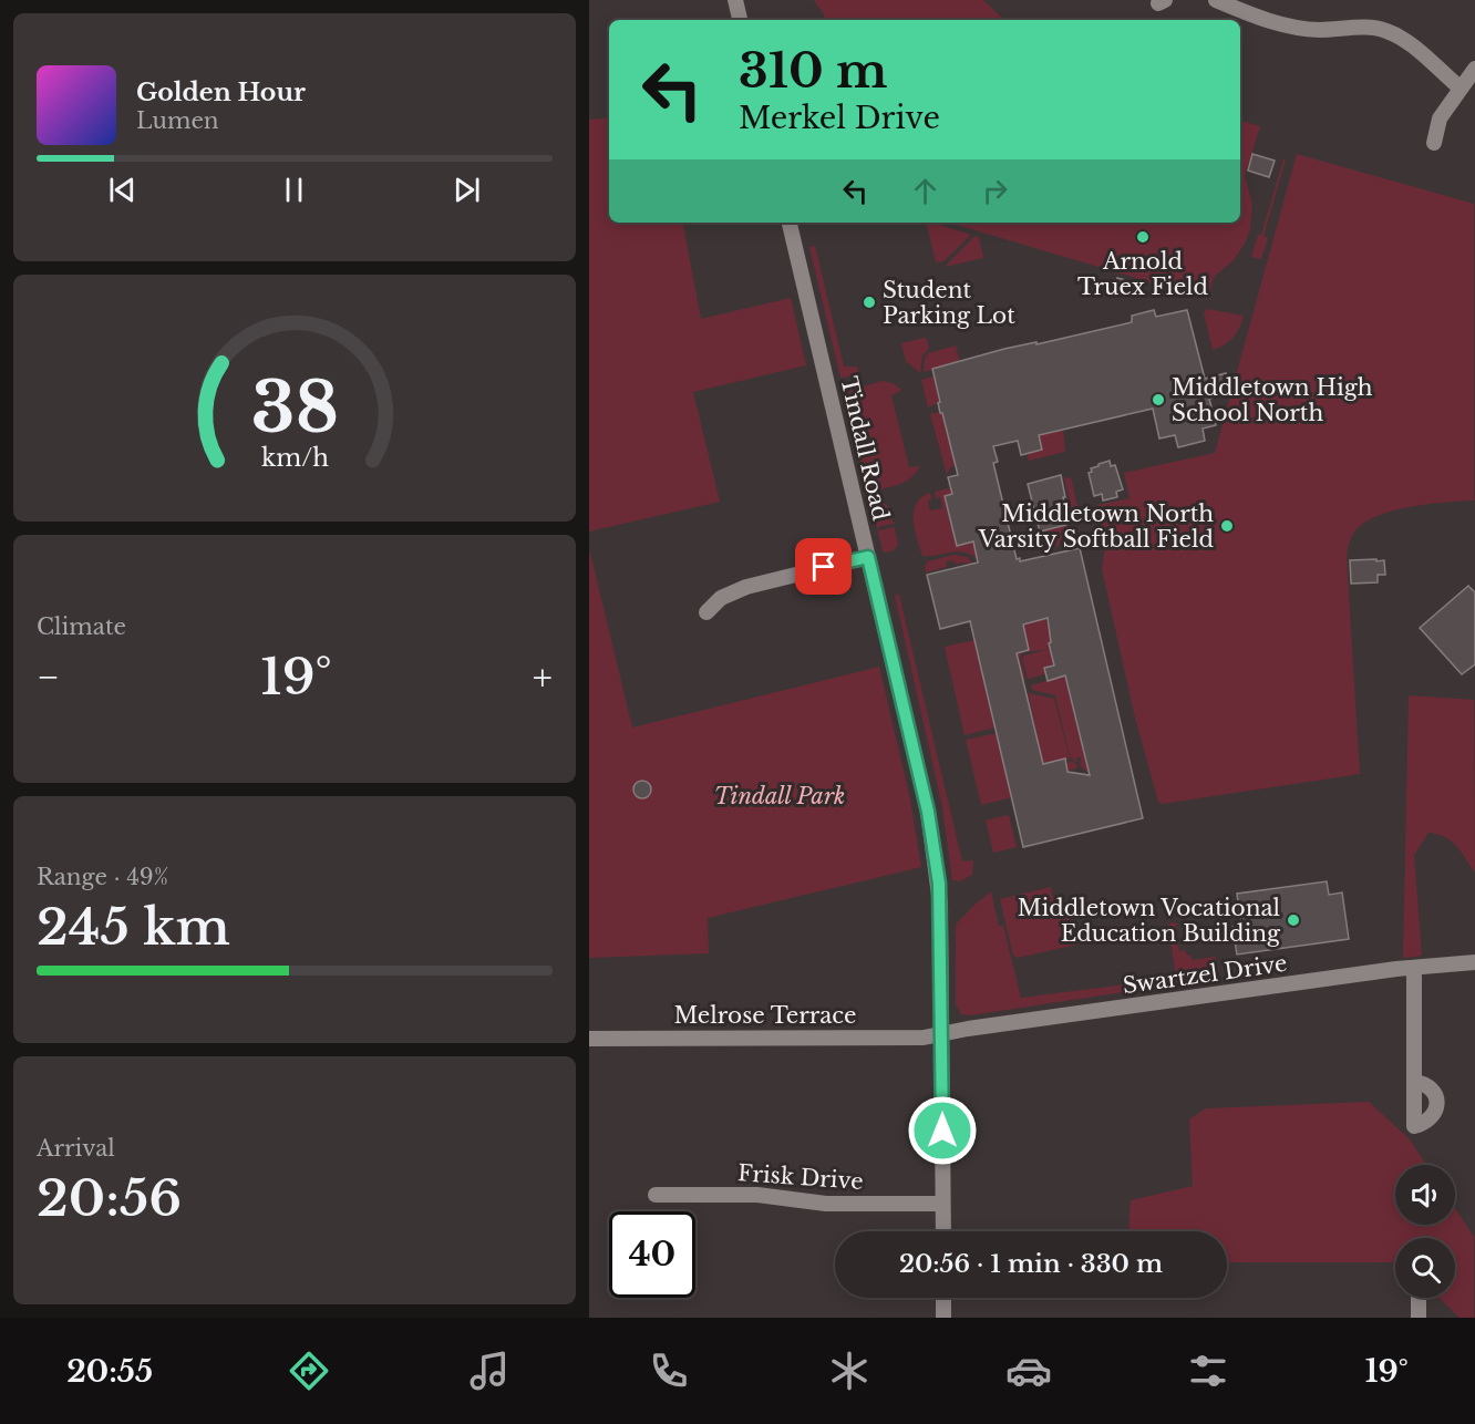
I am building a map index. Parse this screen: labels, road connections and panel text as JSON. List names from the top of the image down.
{
  "streets": {
    "street": [
      "Tindall Road",
      "Swartzel Drive",
      "Melrose Terrace",
      "Frisk Drive"
    ]
  },
  "crossings": [
    ["Tindall Road", "Swartzel Drive"],
    ["Tindall Road", "Melrose Terrace"],
    ["Tindall Road", "Frisk Drive"],
    ["Swartzel Drive", "Melrose Terrace"]
  ],
  "parks": ["Tindall Park"],
  "places": [
    "Arnold Truex Field",
    "Student Parking Lot",
    "Middletown High School North",
    "Middletown North Varsity Softball Field",
    "Middletown Vocational Education Building"
  ],
  "page": {
    "turn": ["310 m", "Merkel Drive"],
    "song": ["Golden Hour", "Lumen"],
    "tile": [
      "Climate",
      ["Range · 49%", "245 km"],
      ["Arrival", "20:56"]
    ],
    "heat": ["−", "19°", "+"],
    "limit": "40",
    "trip": "20:56 · 1 min · 330 m",
    "tabs": ["20:55", "19°"],
    "gauge": ["38", "km/h"]
  }
}
